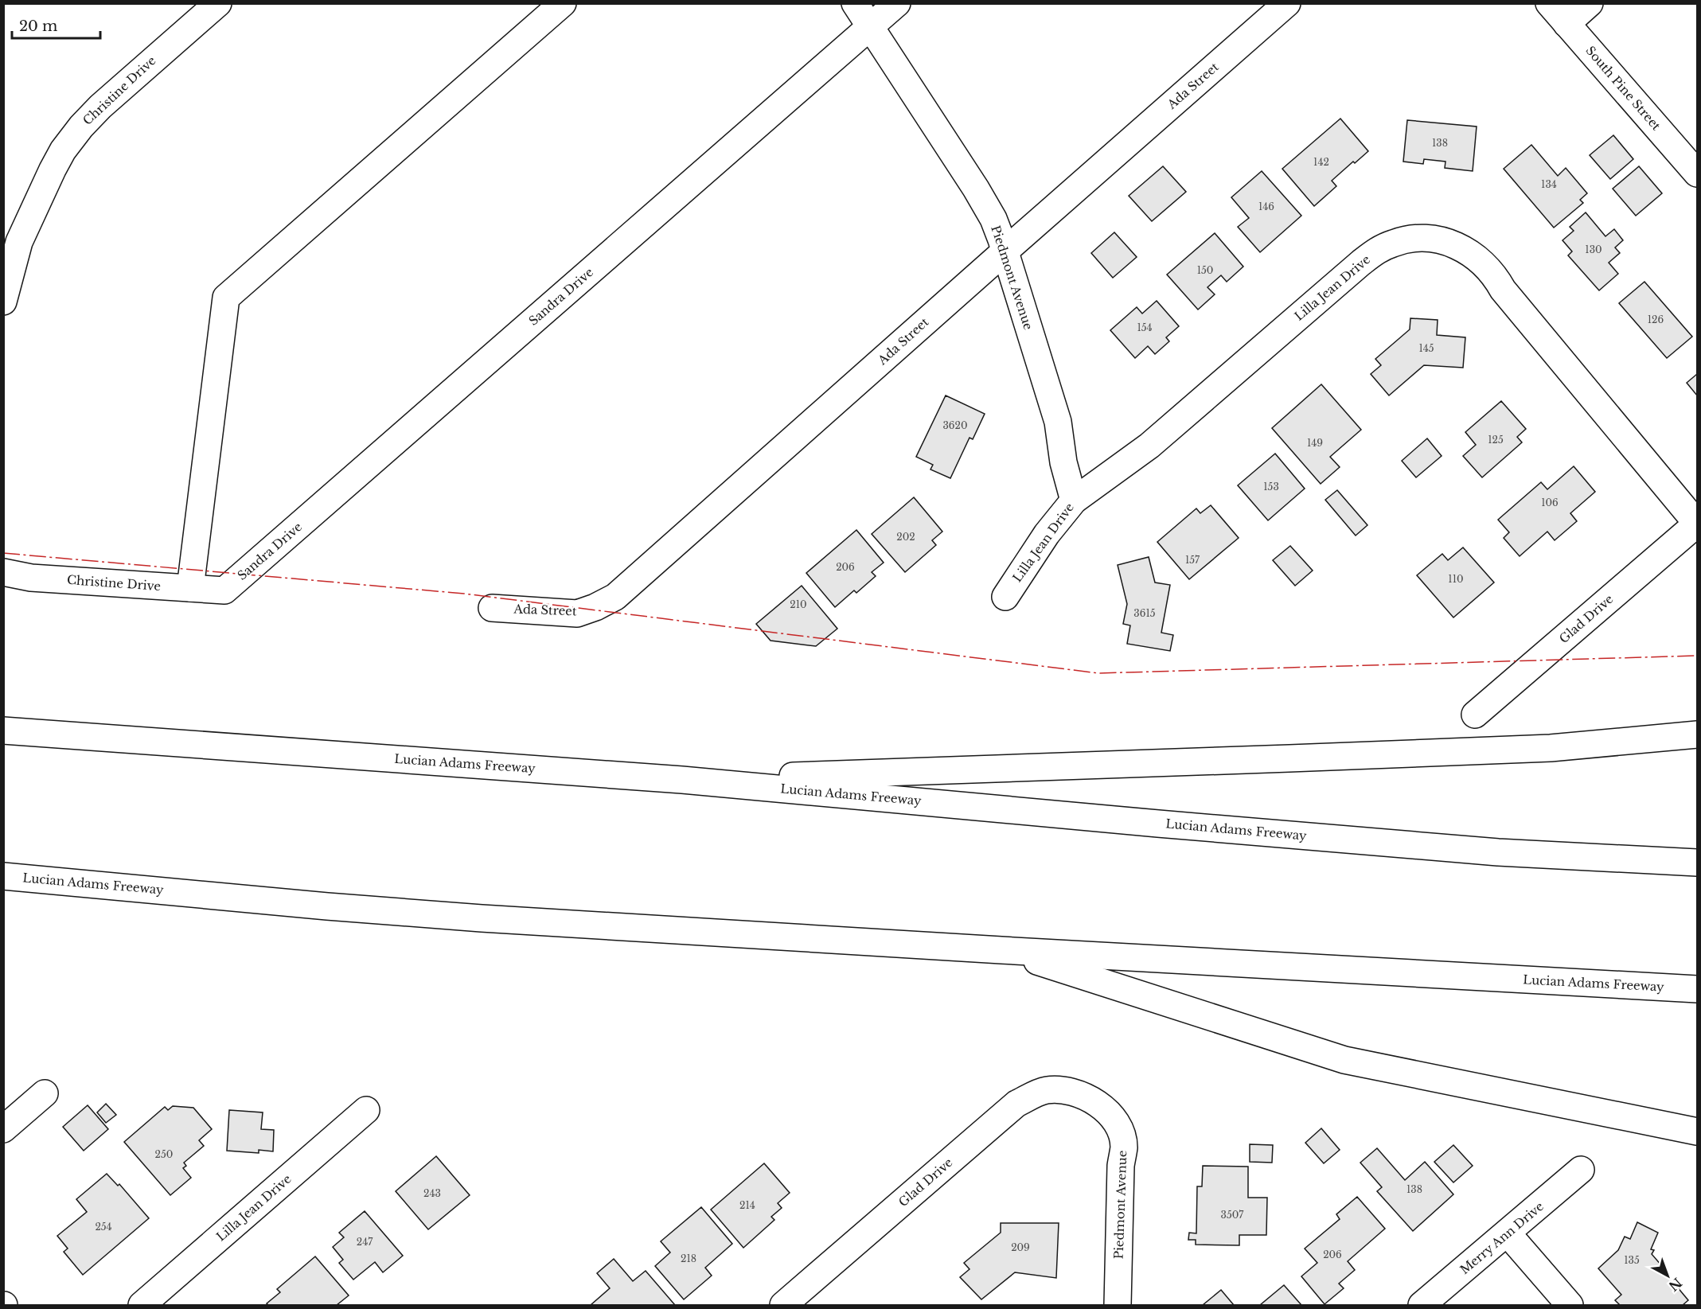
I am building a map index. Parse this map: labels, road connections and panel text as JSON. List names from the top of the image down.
{
  "streets": {
    "main road": [
      "Ada Street",
      "South Pine Street",
      "Christine Drive",
      "Piedmont Avenue",
      "Lilla Jean Drive",
      "Sandra Drive",
      "Glad Drive",
      "Lucian Adams Freeway",
      "Merry Ann Drive"
    ]
  },
  "crossings": [
    ["Ada Street", "Piedmont Avenue"],
    ["Christine Drive", "Sandra Drive"],
    ["Piedmont Avenue", "Lilla Jean Drive"],
    ["Piedmont Avenue", "Sandra Drive"],
    ["Piedmont Avenue", "Glad Drive"],
    ["Lilla Jean Drive", "Glad Drive"]
  ],
  "house_numbers": [
    "138",
    "142",
    "134",
    "146",
    "130",
    "150",
    "126",
    "154",
    "145",
    "3620",
    "125",
    "149",
    "153",
    "106",
    "202",
    "157",
    "206",
    "110",
    "210",
    "3615",
    "250",
    "138",
    "243",
    "214",
    "3507",
    "254",
    "247",
    "209",
    "206",
    "218",
    "135"
  ],
  "scale_bar": "20 m",
  "north": "bottom right"
}
